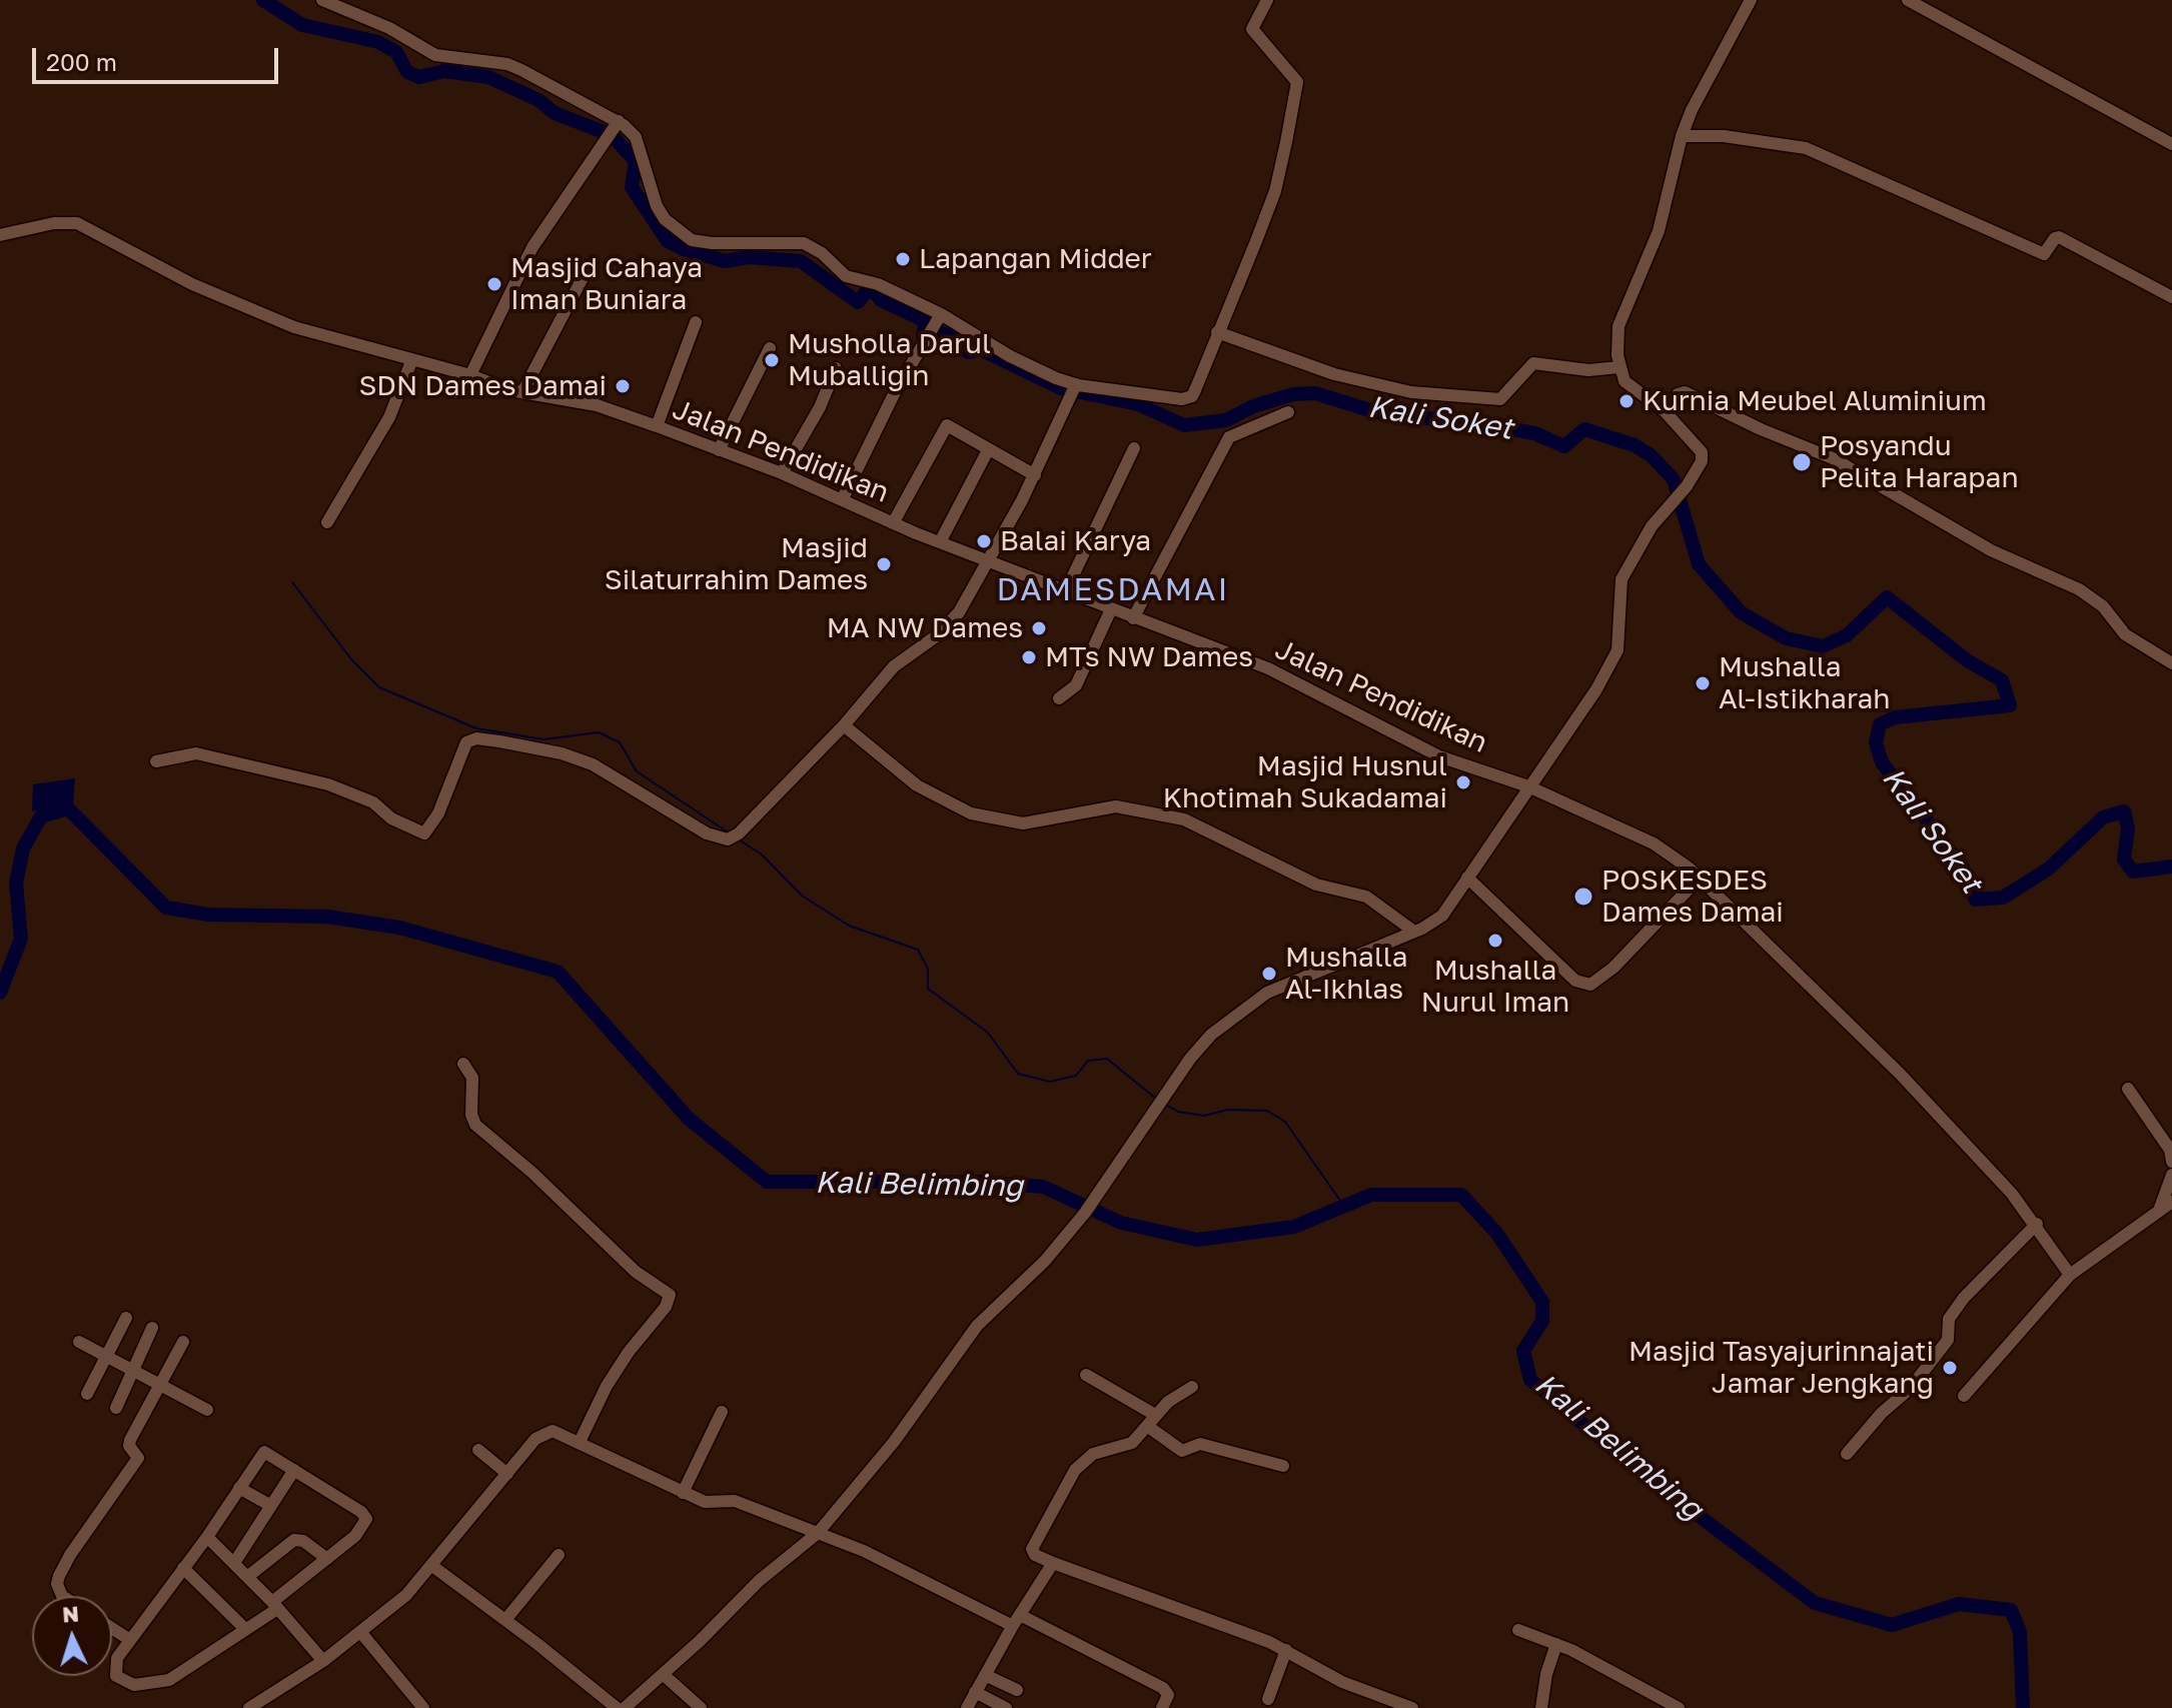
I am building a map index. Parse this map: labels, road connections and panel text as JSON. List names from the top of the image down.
{
  "streets": {
    "street": ["Jalan Pendidikan"]
  },
  "districts": ["DAMESDAMAI"],
  "water": ["Kali Soket", "Kali Belimbing"],
  "places": [
    "Lapangan Midder",
    "Masjid Cahaya Iman Buniara",
    "Musholla Darul Muballigin",
    "SDN Dames Damai",
    "Kurnia Meubel Aluminium",
    "Posyandu Pelita Harapan",
    "Balai Karya",
    "Masjid Silaturrahim Dames",
    "MA NW Dames",
    "MTs NW Dames",
    "Mushalla Al-Istikharah",
    "Masjid Husnul Khotimah Sukadamai",
    "POSKESDES Dames Damai",
    "Mushalla Nurul Iman",
    "Mushalla Al-Ikhlas",
    "Masjid Tasyajurinnajati Jamar Jengkang"
  ],
  "scale_bar": "200 m",
  "north": "top"
}
